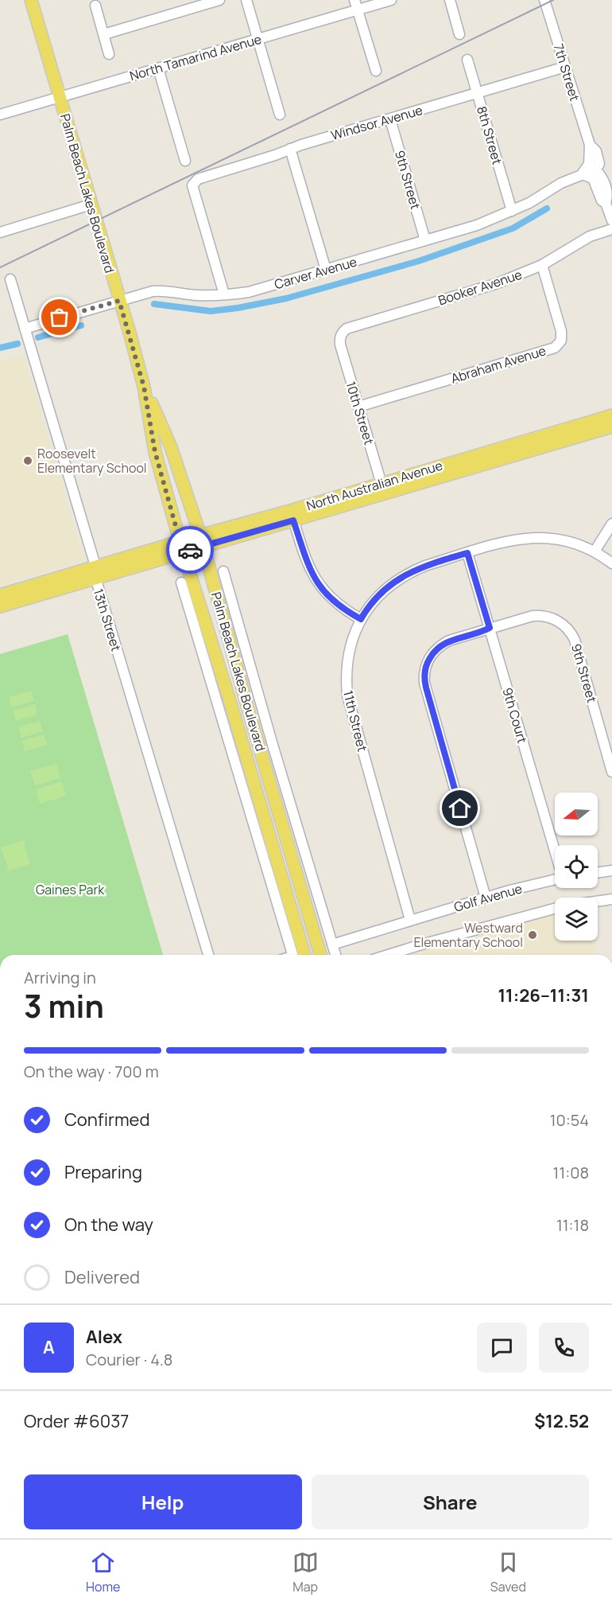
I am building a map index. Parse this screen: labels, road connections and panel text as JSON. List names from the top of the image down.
{
  "streets": {
    "main road": ["Palm Beach Lakes Boulevard", "North Australian Avenue"],
    "street": [
      "North Tamarind Avenue",
      "7th Street",
      "Windsor Avenue",
      "8th Street",
      "9th Street",
      "Carver Avenue",
      "Booker Avenue",
      "Abraham Avenue",
      "10th Street",
      "13th Street",
      "9th Court",
      "11th Street",
      "Golf Avenue"
    ]
  },
  "crossings": [
    ["North Tamarind Avenue", "Palm Beach Lakes Boulevard"],
    ["7th Street", "Windsor Avenue"],
    ["7th Street", "Carver Avenue"],
    ["Windsor Avenue", "8th Street"],
    ["Windsor Avenue", "9th Street"],
    ["Windsor Avenue", "Carver Avenue"],
    ["8th Street", "Carver Avenue"],
    ["9th Street", "Carver Avenue"],
    ["9th Street", "9th Court"],
    ["Palm Beach Lakes Boulevard", "Carver Avenue"],
    ["Palm Beach Lakes Boulevard", "North Australian Avenue"],
    ["Carver Avenue", "13th Street"],
    ["Booker Avenue", "Abraham Avenue"],
    ["Booker Avenue", "10th Street"],
    ["Abraham Avenue", "10th Street"],
    ["10th Street", "North Australian Avenue"],
    ["North Australian Avenue", "13th Street"],
    ["9th Court", "11th Street"],
    ["11th Street", "Golf Avenue"]
  ],
  "parks": ["Gaines Park"],
  "places": ["Roosevelt Elementary School", "Westward Elementary School"],
  "north": "left",
  "page": {
    "heading": ["3 min", "Arriving in", "11:26–11:31"],
    "panel": [
      "Alex",
      "Courier · 4.8",
      "Order #6037",
      "$12.52"
    ],
    "bar": "On the way · 700 m",
    "list": [
      ["Confirmed", "10:54"],
      ["Preparing", "11:08"],
      ["On the way", "11:18"],
      "Delivered"
    ],
    "round": "A",
    "buttons": ["Help", "Share"],
    "tabs": ["Home", "Map", "Saved"]
  }
}
